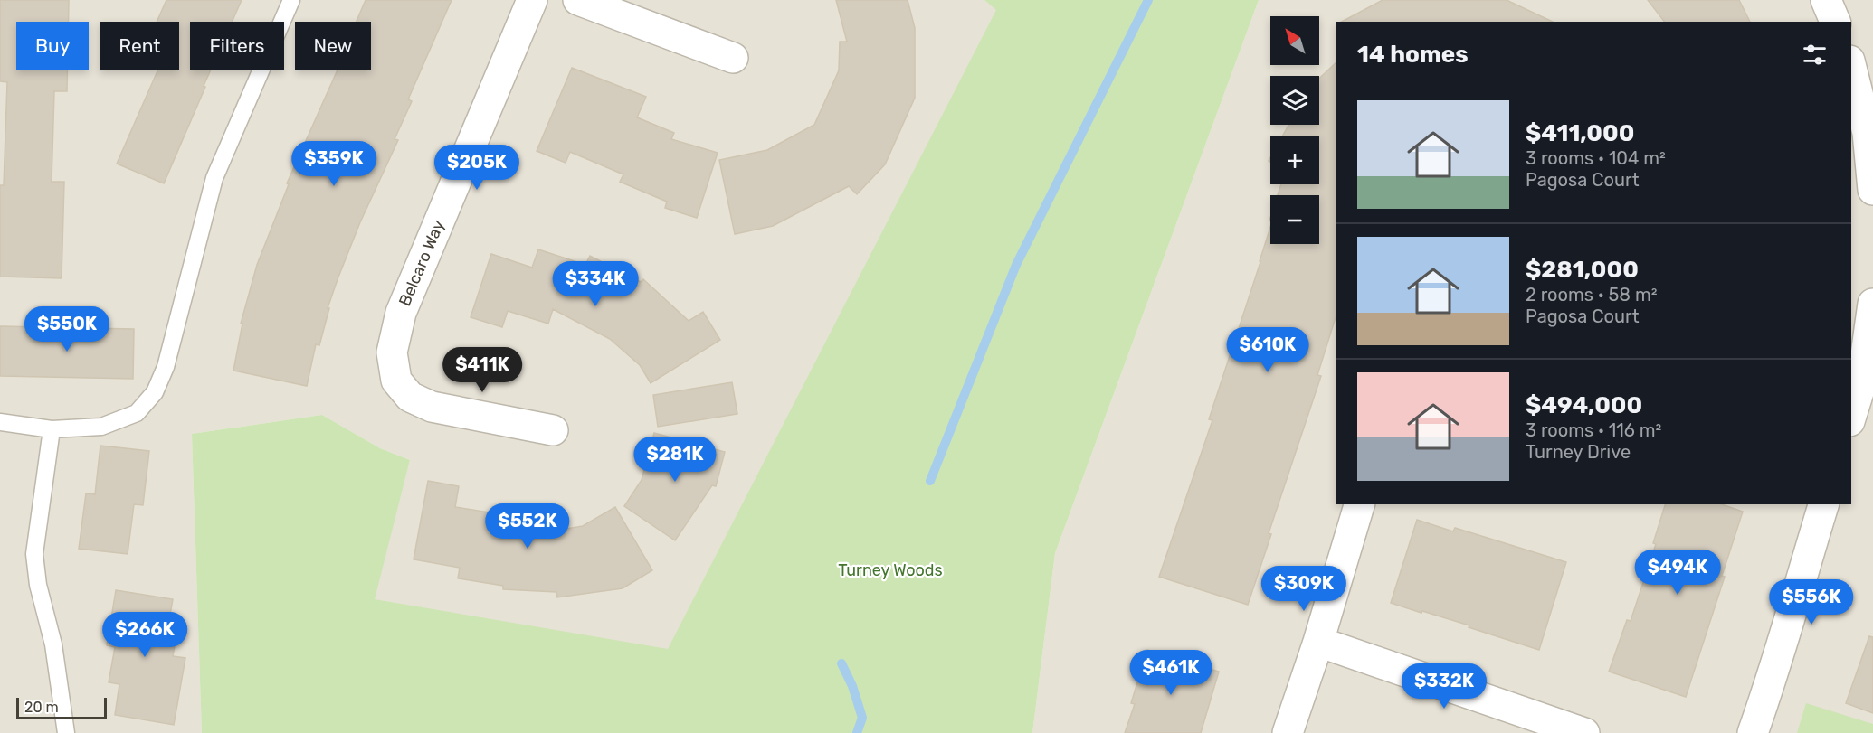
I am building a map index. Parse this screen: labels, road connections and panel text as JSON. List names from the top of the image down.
{
  "streets": {
    "street": ["Belcaro Way"]
  },
  "parks": ["Turney Woods"],
  "scale_bar": "20 m",
  "north": "top left",
  "page": {
    "map_buttons": ["+", "−"],
    "chip": [
      "Buy",
      "Rent",
      "Filters",
      "New"
    ],
    "heading": "14 homes",
    "list": [
      {
        "name": "$411,000",
        "note": "3 rooms · 104 m² · Pagosa Court"
      },
      {
        "name": "$281,000",
        "note": "2 rooms · 58 m² · Pagosa Court"
      },
      {
        "name": "$494,000",
        "note": "3 rooms · 116 m² · Turney Drive"
      }
    ],
    "price": [
      "$359K",
      "$205K",
      "$334K",
      "$550K",
      "$610K",
      "$411K",
      "$281K",
      "$552K",
      "$494K",
      "$309K",
      "$556K",
      "$266K",
      "$461K",
      "$332K"
    ],
    "scale": "20 m"
  }
}
